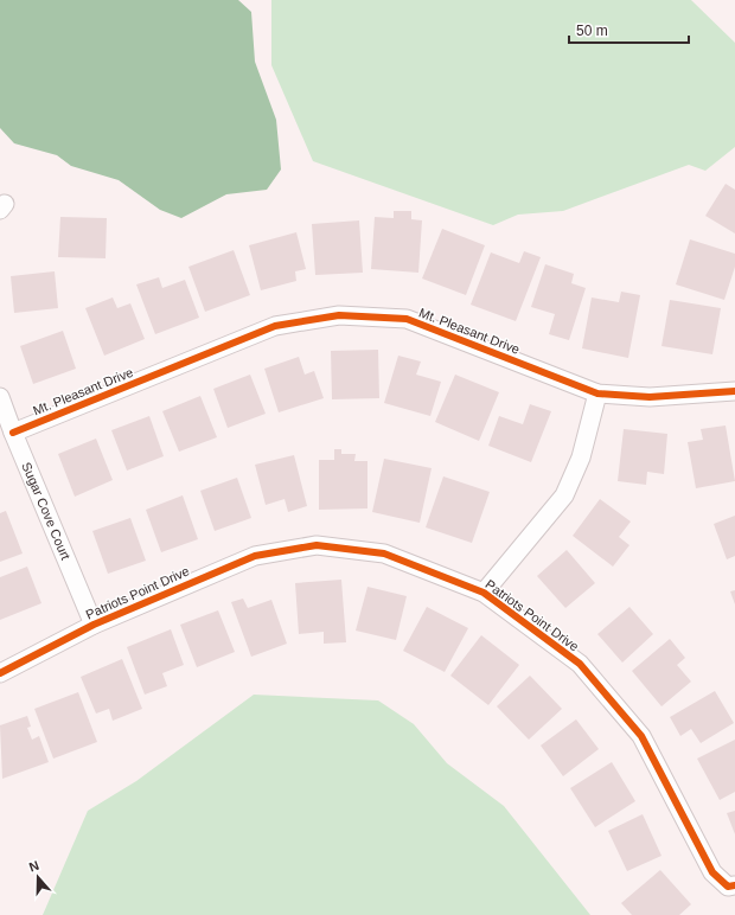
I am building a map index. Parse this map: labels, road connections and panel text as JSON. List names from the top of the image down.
{
  "streets": {
    "street": ["Mt. Pleasant Drive", "Sugar Cove Court", "Patriots Point Drive"]
  },
  "crossings": [
    ["Mt. Pleasant Drive", "Sugar Cove Court"],
    ["Sugar Cove Court", "Patriots Point Drive"]
  ],
  "scale_bar": "50 m",
  "north": "top"
}
